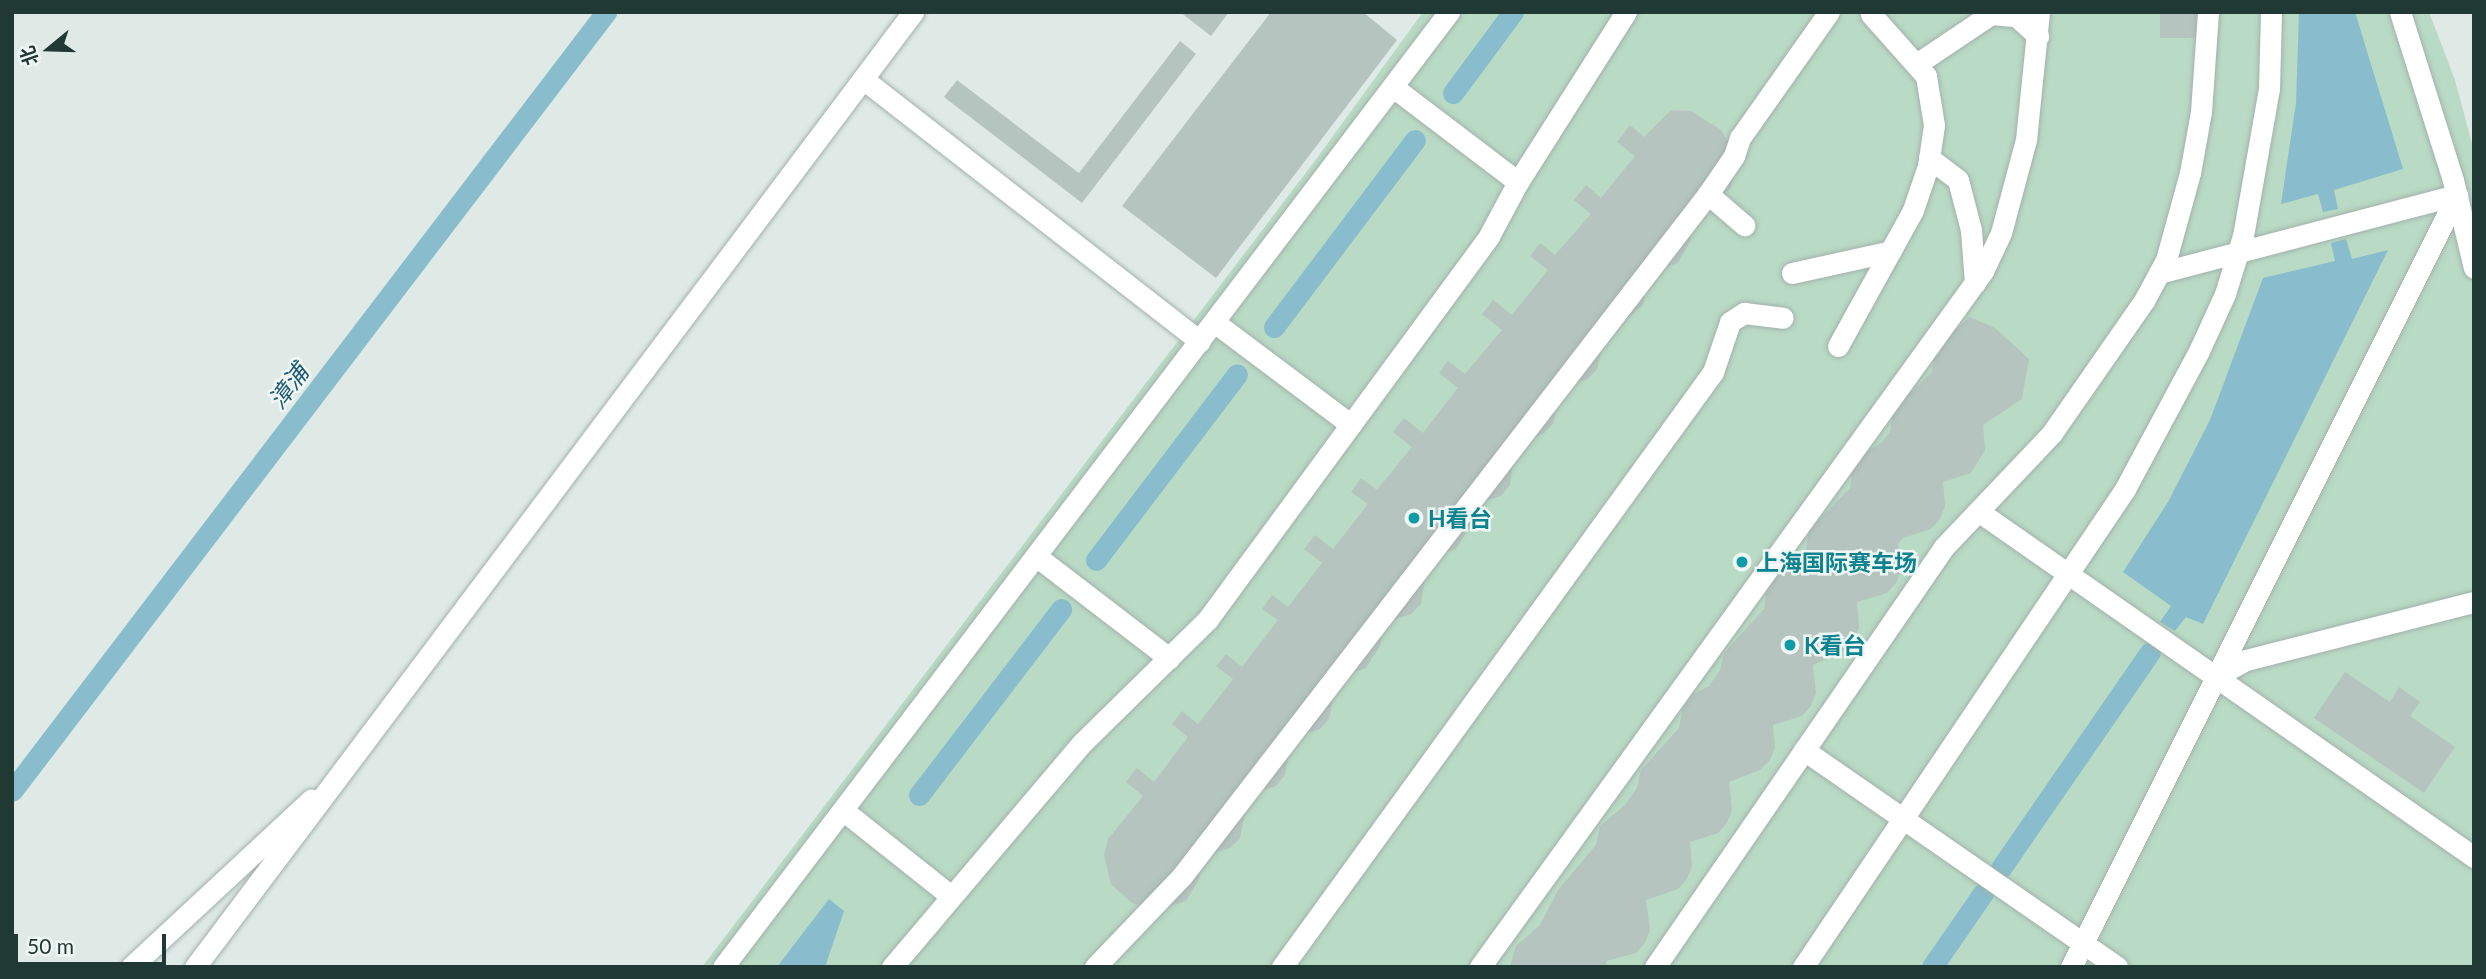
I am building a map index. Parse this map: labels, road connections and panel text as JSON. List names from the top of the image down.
{
  "water": ["漳浦"],
  "places": ["H看台", "上海国际赛车场", "K看台"],
  "scale_bar": "50 m",
  "north": "left"
}
